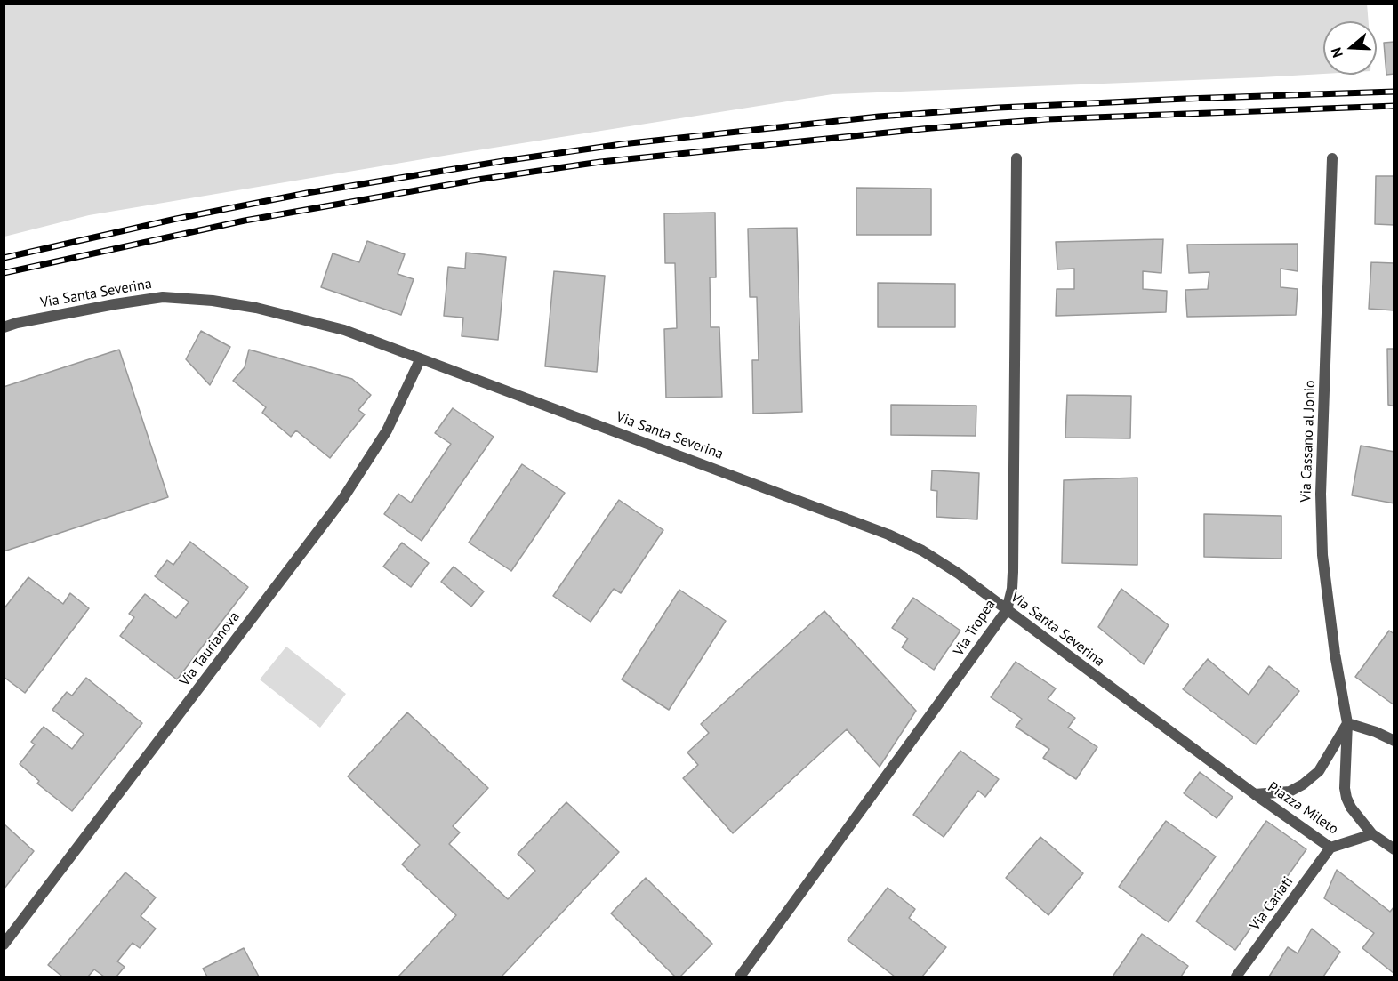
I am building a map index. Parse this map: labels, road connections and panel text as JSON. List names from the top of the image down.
{
  "streets": {
    "street": [
      "Via Santa Severina",
      "Via Cassano al Jonio",
      "Via Tropea",
      "Via Taurianova",
      "Piazza Mileto",
      "Via Cariati"
    ]
  },
  "crossings": [
    ["Via Santa Severina", "Via Tropea"],
    ["Via Santa Severina", "Via Taurianova"],
    ["Via Santa Severina", "Piazza Mileto"],
    ["Via Cassano al Jonio", "Piazza Mileto"],
    ["Piazza Mileto", "Via Cariati"]
  ],
  "north": "left"
}
